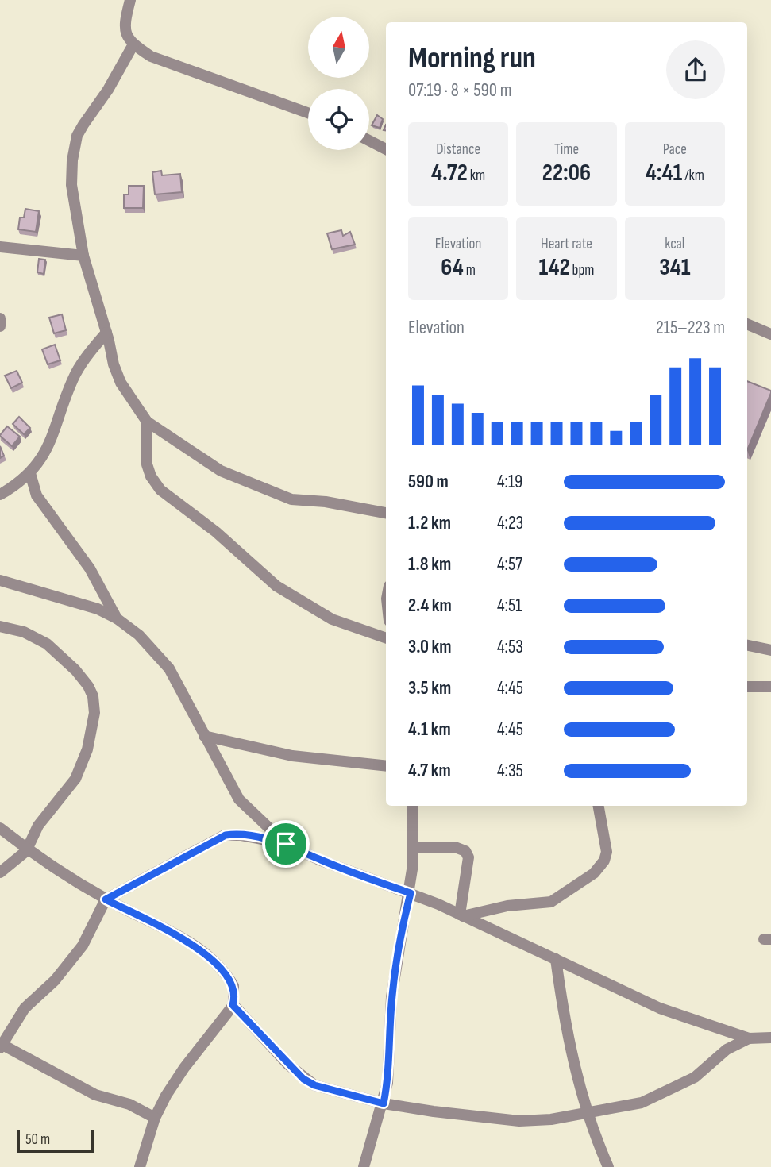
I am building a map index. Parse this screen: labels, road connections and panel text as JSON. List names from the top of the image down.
{
  "scale_bar": "50 m",
  "north": "top",
  "page": {
    "heading": ["Morning run", "07:19 · 8 × 590 m"],
    "stats": [
      ["Distance", "4.72 km"],
      ["Time", "22:06"],
      ["Pace", "4:41 /km"],
      ["Elevation", "64 m"],
      ["Heart rate", "142 bpm"],
      ["kcal", "341"]
    ],
    "chart": ["Elevation", "215–223 m"],
    "list": [
      {
        "name": "590 m",
        "note": "4:19"
      },
      {
        "name": "1.2 km",
        "note": "4:23"
      },
      {
        "name": "1.8 km",
        "note": "4:57"
      },
      {
        "name": "2.4 km",
        "note": "4:51"
      },
      {
        "name": "3.0 km",
        "note": "4:53"
      },
      {
        "name": "3.5 km",
        "note": "4:45"
      },
      {
        "name": "4.1 km",
        "note": "4:45"
      },
      {
        "name": "4.7 km",
        "note": "4:35"
      }
    ],
    "scale": "50 m"
  }
}
